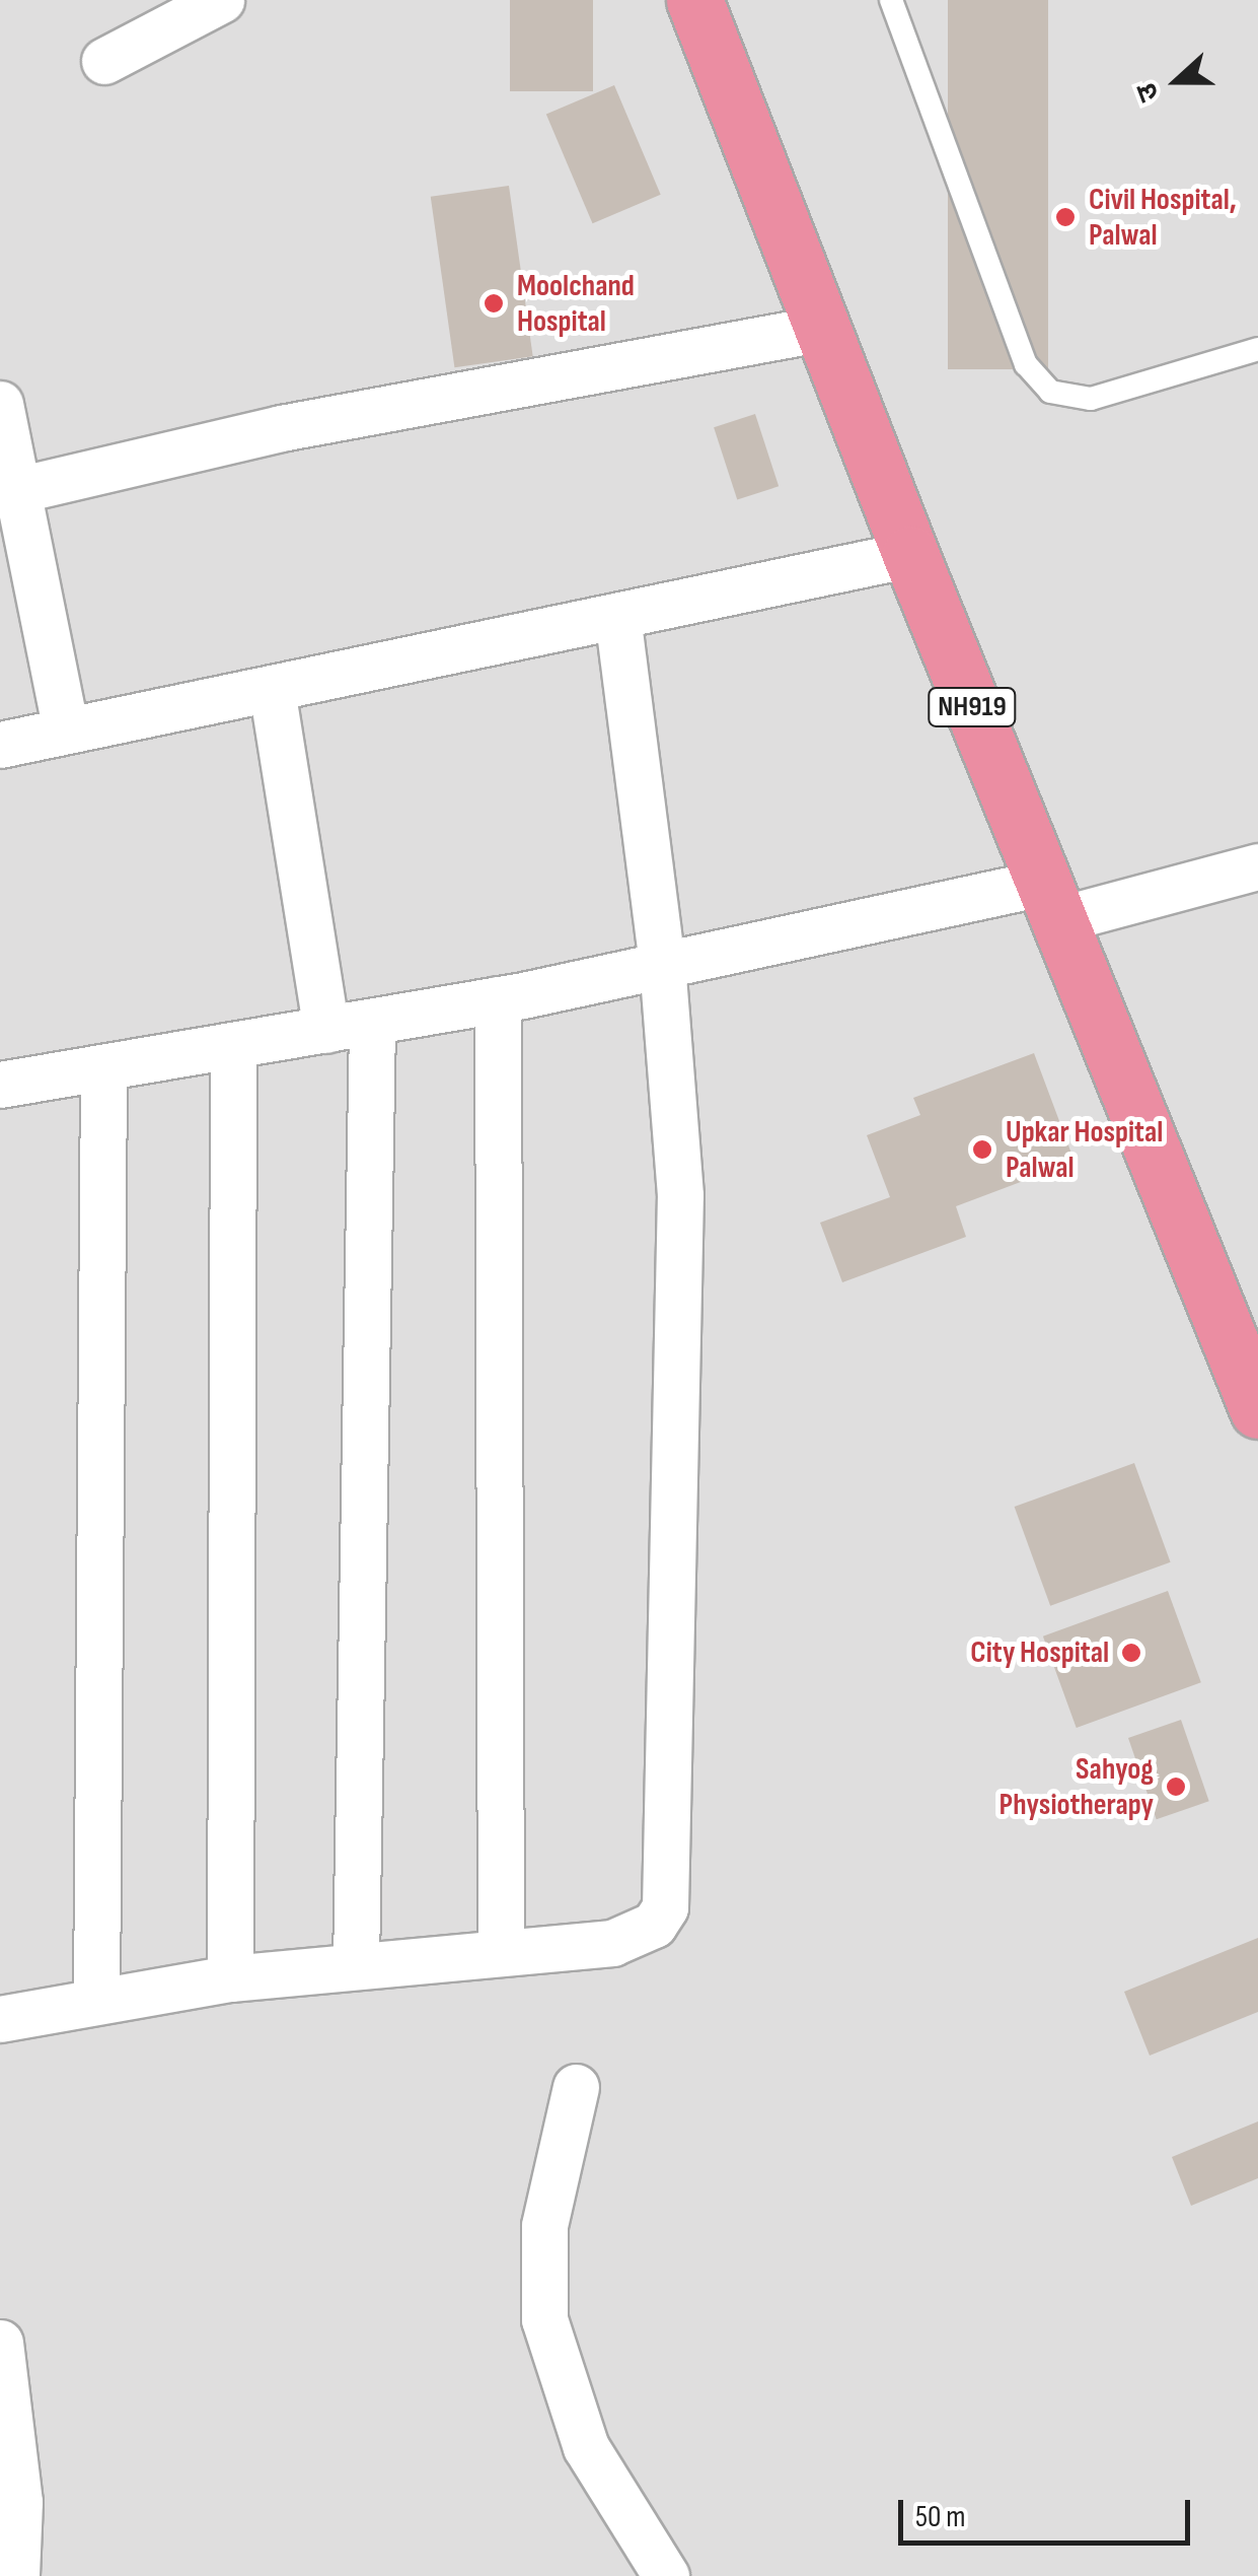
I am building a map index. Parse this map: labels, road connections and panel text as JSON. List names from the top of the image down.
{
  "streets": {
    "highway": ["NH919"]
  },
  "places": [
    "Civil Hospital, Palwal",
    "Moolchand Hospital",
    "Upkar Hospital Palwal",
    "City Hospital",
    "Sahyog Physiotherapy"
  ],
  "scale_bar": "50 m",
  "north": "left"
}
